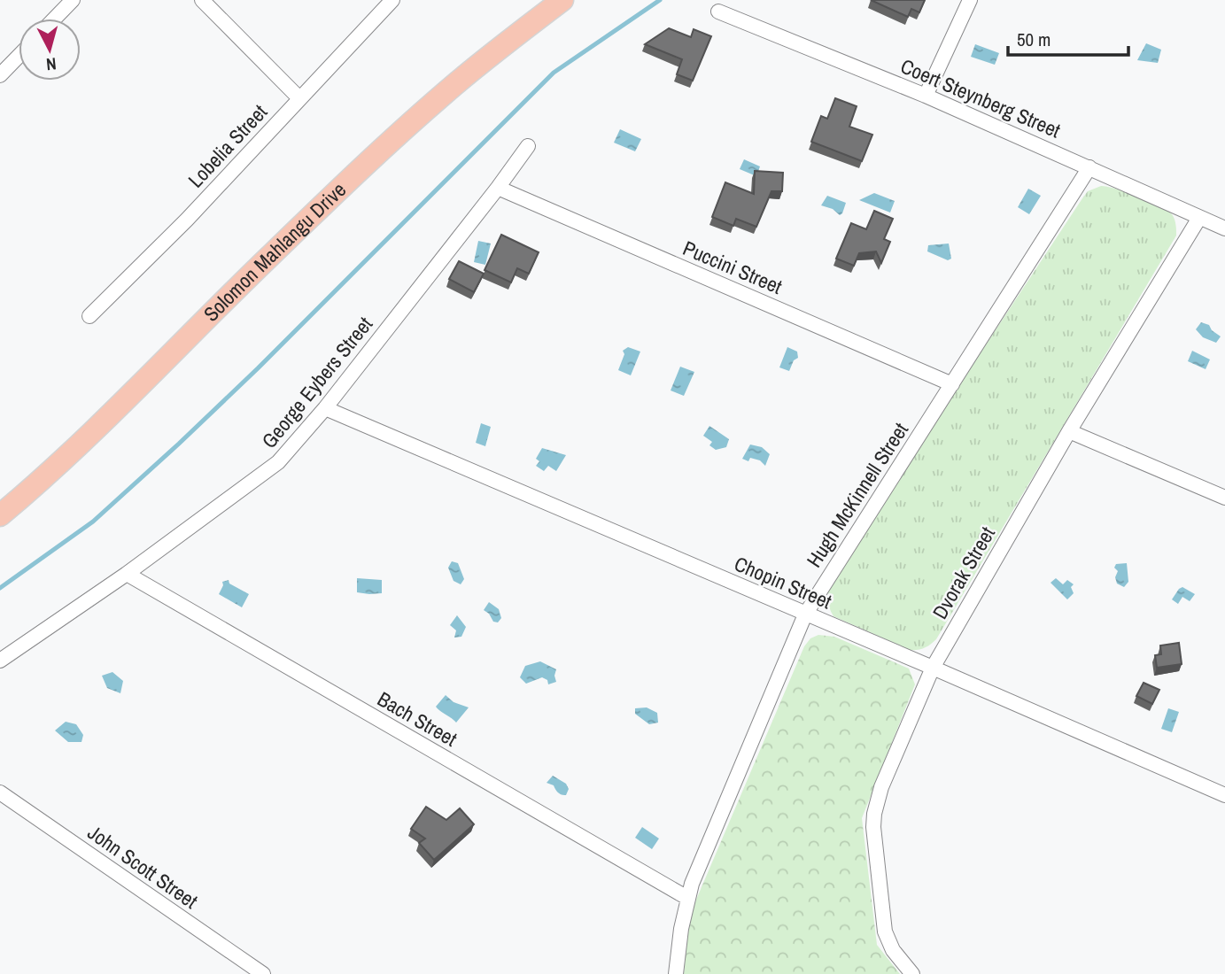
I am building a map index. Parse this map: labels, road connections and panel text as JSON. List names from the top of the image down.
{
  "streets": {
    "main road": ["Solomon Mahlangu Drive"],
    "street": [
      "Coert Steynberg Street",
      "Lobelia Street",
      "Puccini Street",
      "George Eybers Street",
      "Hugh McKinnell Street",
      "Dvorak Street",
      "Chopin Street",
      "Bach Street",
      "John Scott Street"
    ]
  },
  "crossings": [
    ["Coert Steynberg Street", "Hugh McKinnell Street"],
    ["Coert Steynberg Street", "Dvorak Street"],
    ["Puccini Street", "George Eybers Street"],
    ["Puccini Street", "Hugh McKinnell Street"],
    ["George Eybers Street", "Chopin Street"],
    ["George Eybers Street", "Bach Street"],
    ["Hugh McKinnell Street", "Chopin Street"],
    ["Hugh McKinnell Street", "Bach Street"],
    ["Dvorak Street", "Chopin Street"]
  ],
  "scale_bar": "50 m",
  "north": "bottom"
}
